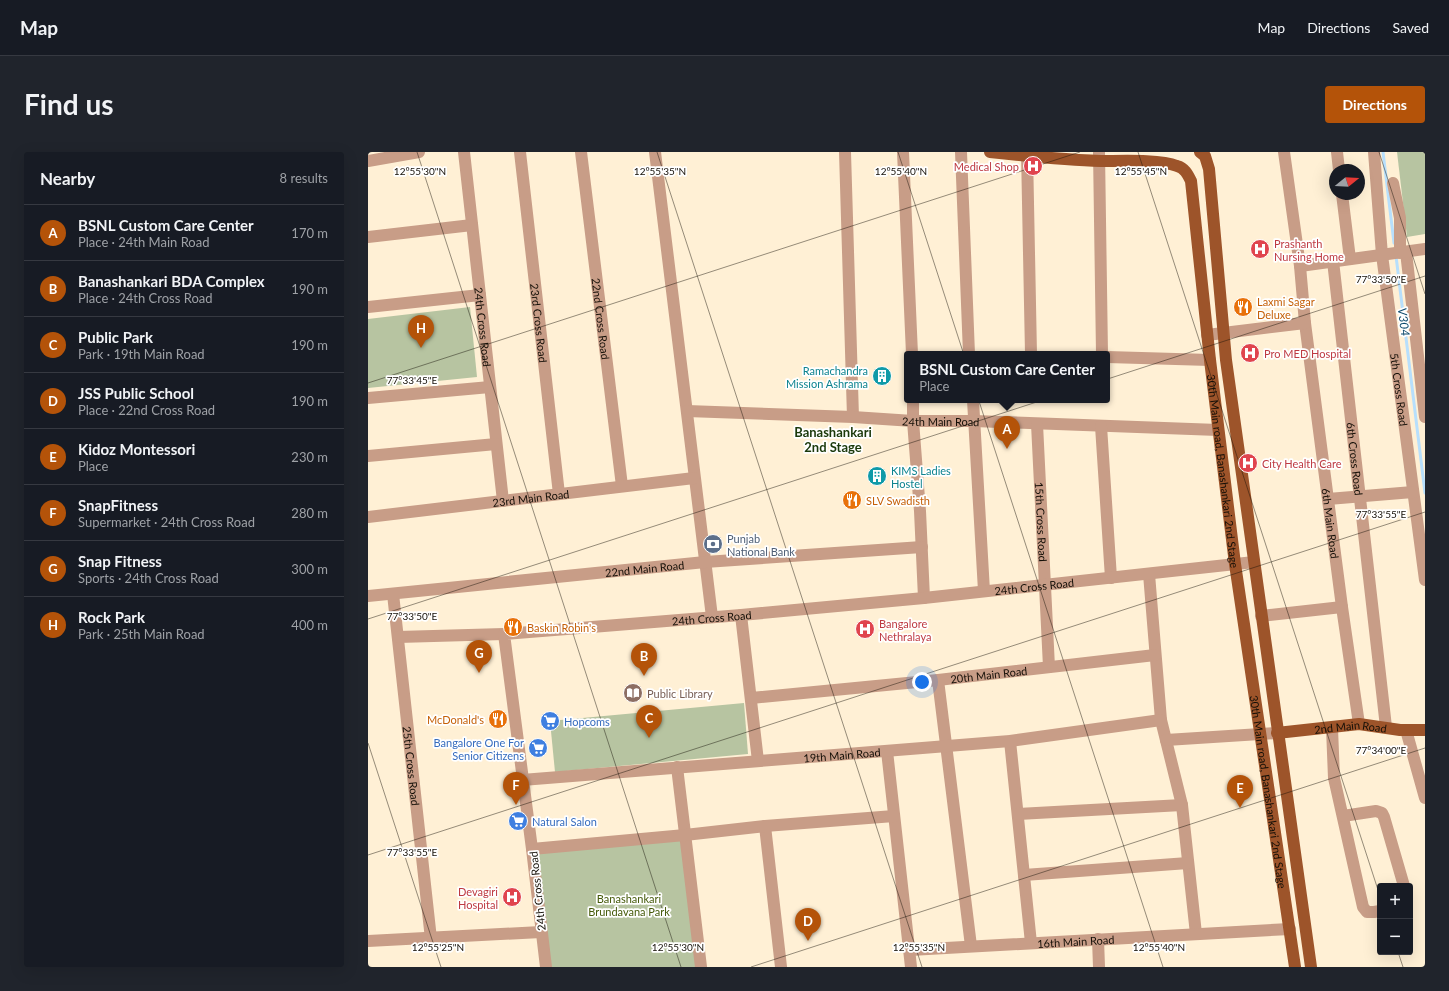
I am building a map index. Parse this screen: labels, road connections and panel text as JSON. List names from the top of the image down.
{
  "streets": {
    "main road": ["30th Main road, Banashankari 2nd Stage", "2nd Main Road"],
    "street": [
      "22nd Cross Road",
      "23rd Cross Road",
      "24th Cross Road",
      "5th Cross Road",
      "24th Main Road",
      "6th Cross Road",
      "23rd Main Road",
      "15th Cross Road",
      "6th Main Road",
      "22nd Main Road",
      "20th Main Road",
      "19th Main Road",
      "25th Cross Road",
      "16th Main Road"
    ]
  },
  "crossings": [
    ["22nd Cross Road", "23rd Main Road"],
    ["23rd Cross Road", "23rd Main Road"],
    ["24th Cross Road", "30th Main road, Banashankari 2nd Stage"],
    ["24th Cross Road", "23rd Main Road"],
    ["24th Cross Road", "15th Cross Road"],
    ["24th Cross Road", "19th Main Road"],
    ["24th Main Road", "30th Main road, Banashankari 2nd Stage"],
    ["24th Main Road", "15th Cross Road"],
    ["6th Cross Road", "2nd Main Road"],
    ["30th Main road, Banashankari 2nd Stage", "2nd Main Road"],
    ["30th Main road, Banashankari 2nd Stage", "16th Main Road"],
    ["15th Cross Road", "20th Main Road"],
    ["6th Main Road", "2nd Main Road"],
    ["22nd Main Road", "25th Cross Road"]
  ],
  "districts": ["Banashankari 2nd Stage"],
  "water": ["V304"],
  "parks": ["Banashankari Brundavana Park"],
  "places": {
    "hospital": [
      "Medical Shop",
      "Prashanth Nursing Home",
      "Pro MED Hospital",
      "City Health Care",
      "Bangalore Nethralaya",
      "Devagiri Hospital"
    ],
    "restaurant": [
      "Laxmi Sagar Deluxe",
      "SLV Swadisth",
      "Baskin Robin's",
      "McDonald's"
    ],
    "building": ["Ramachandra Mission Ashrama", "KIMS Ladies Hostel"],
    "bank": ["Punjab National Bank"],
    "library": ["Public Library"],
    "supermarket": ["Hopcoms", "Bangalore One For Senior Citizens", "Natural Salon"]
  },
  "north": "right",
  "page": {
    "header": "Map",
    "nav": ["Map", "Directions", "Saved"],
    "buttons": "Directions",
    "title": "Find us",
    "heading": ["Nearby", "8 results"],
    "list": [
      {
        "mark": "A",
        "name": "BSNL Custom Care Center",
        "note": "Place · 24th Main Road",
        "value": "170 m"
      },
      {
        "mark": "B",
        "name": "Banashankari BDA Complex",
        "note": "Place · 24th Cross Road",
        "value": "190 m"
      },
      {
        "mark": "C",
        "name": "Public Park",
        "note": "Park · 19th Main Road",
        "value": "190 m"
      },
      {
        "mark": "D",
        "name": "JSS Public School",
        "note": "Place · 22nd Cross Road",
        "value": "190 m"
      },
      {
        "mark": "E",
        "name": "Kidoz Montessori",
        "note": "Place",
        "value": "230 m"
      },
      {
        "mark": "F",
        "name": "SnapFitness",
        "note": "Supermarket · 24th Cross Road",
        "value": "280 m"
      },
      {
        "mark": "G",
        "name": "Snap Fitness",
        "note": "Sports · 24th Cross Road",
        "value": "300 m"
      },
      {
        "mark": "H",
        "name": "Rock Park",
        "note": "Park · 25th Main Road",
        "value": "400 m"
      }
    ],
    "pins": [
      "H",
      "A",
      "G",
      "B",
      "C",
      "F",
      "E",
      "D"
    ],
    "popup": ["BSNL Custom Care Center", "Place"],
    "map_buttons": ["+", "−"]
  },
  "coordinates": [
    "12°55'30\"N",
    "12°55'35\"N",
    "12°55'40\"N",
    "12°55'45\"N",
    "77°33'50\"E",
    "77°33'45\"E",
    "77°33'55\"E",
    "77°34'00\"E",
    "12°55'25\"N"
  ]
}
